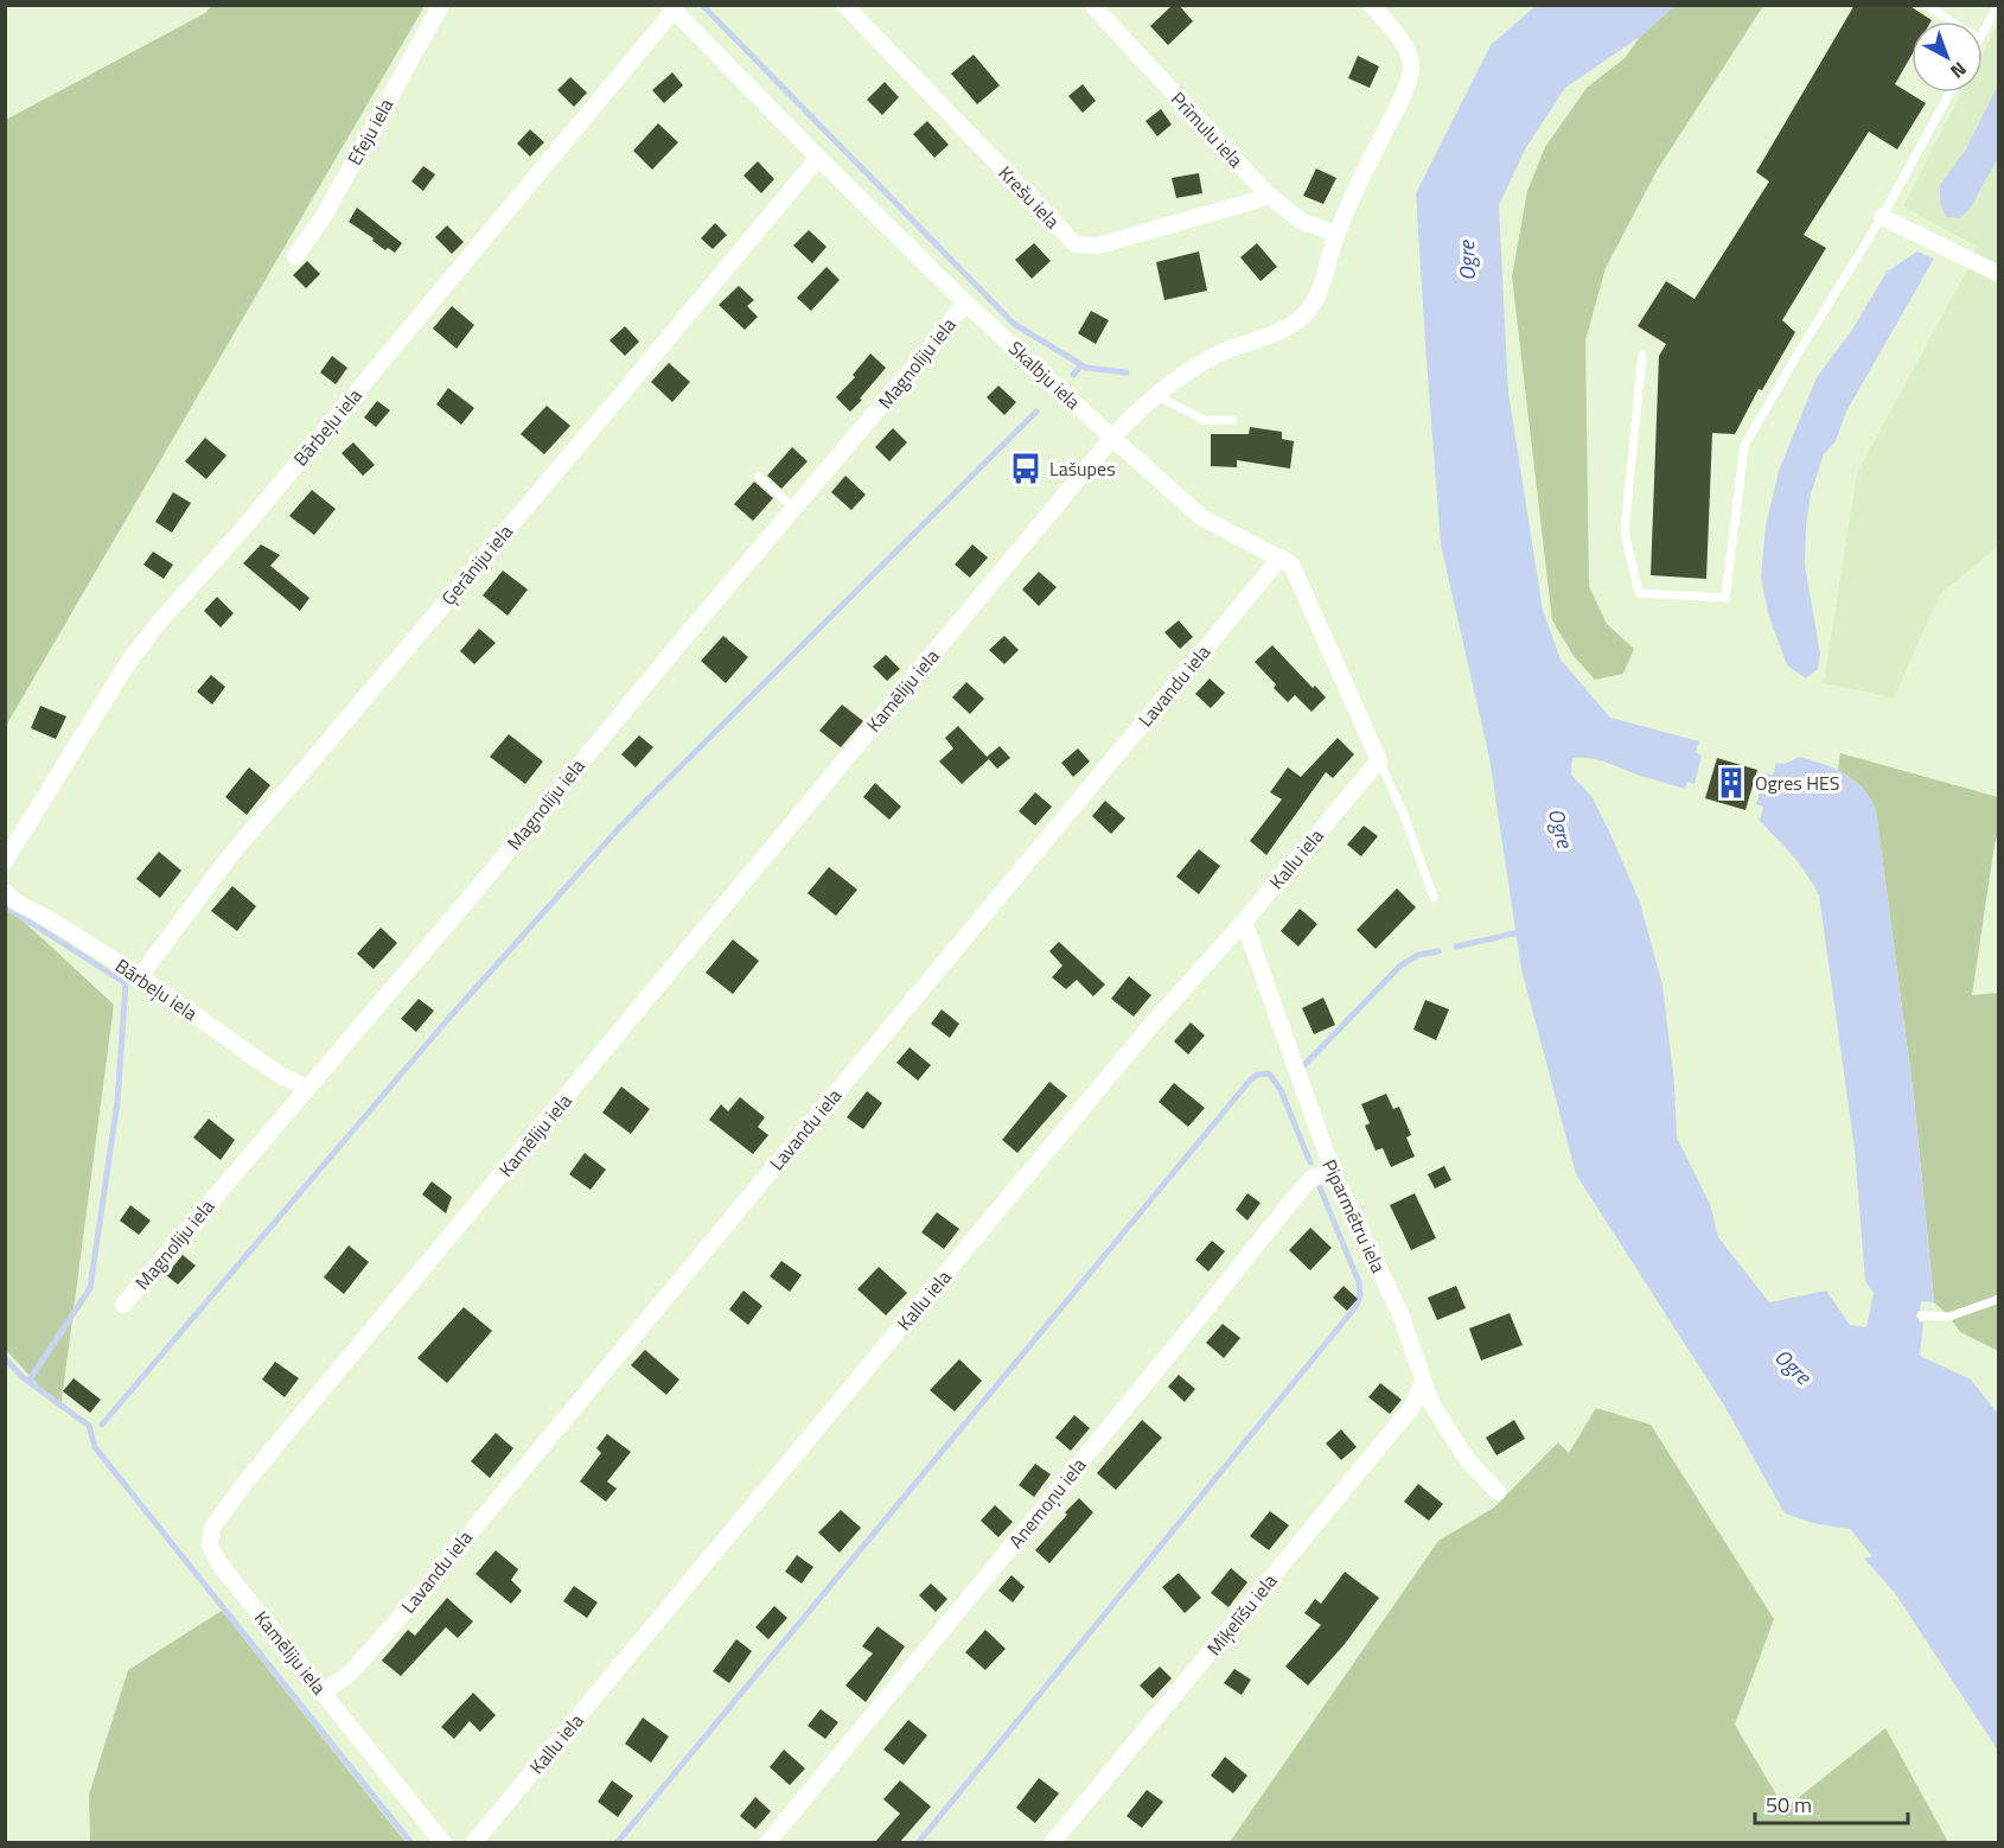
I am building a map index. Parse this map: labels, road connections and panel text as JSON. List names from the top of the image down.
{
  "streets": {
    "street": [
      "Prīmulu iela",
      "Efeju iela",
      "Krešu iela",
      "Magnoliju iela",
      "Skalbju iela",
      "Bārbeļu iela",
      "Ģerāniju iela",
      "Lavandu iela",
      "Kamēliju iela",
      "Kallu iela",
      "Piparmētru iela",
      "Anemoņu iela",
      "Miķelīšu iela"
    ]
  },
  "crossings": [
    ["Prīmulu iela", "Krešu iela"],
    ["Prīmulu iela", "Kamēliju iela"],
    ["Magnoliju iela", "Skalbju iela"],
    ["Magnoliju iela", "Bārbeļu iela"],
    ["Skalbju iela", "Bārbeļu iela"],
    ["Skalbju iela", "Ģerāniju iela"],
    ["Skalbju iela", "Lavandu iela"],
    ["Skalbju iela", "Kamēliju iela"],
    ["Skalbju iela", "Kallu iela"],
    ["Bārbeļu iela", "Ģerāniju iela"],
    ["Lavandu iela", "Kamēliju iela"],
    ["Kallu iela", "Piparmētru iela"],
    ["Piparmētru iela", "Anemoņu iela"],
    ["Piparmētru iela", "Miķelīšu iela"]
  ],
  "water": ["Ogre"],
  "places": {
    "bus stop": ["Lašupes"],
    "building": ["Ogres HES"]
  },
  "scale_bar": "50 m",
  "north": "bottom right"
}
